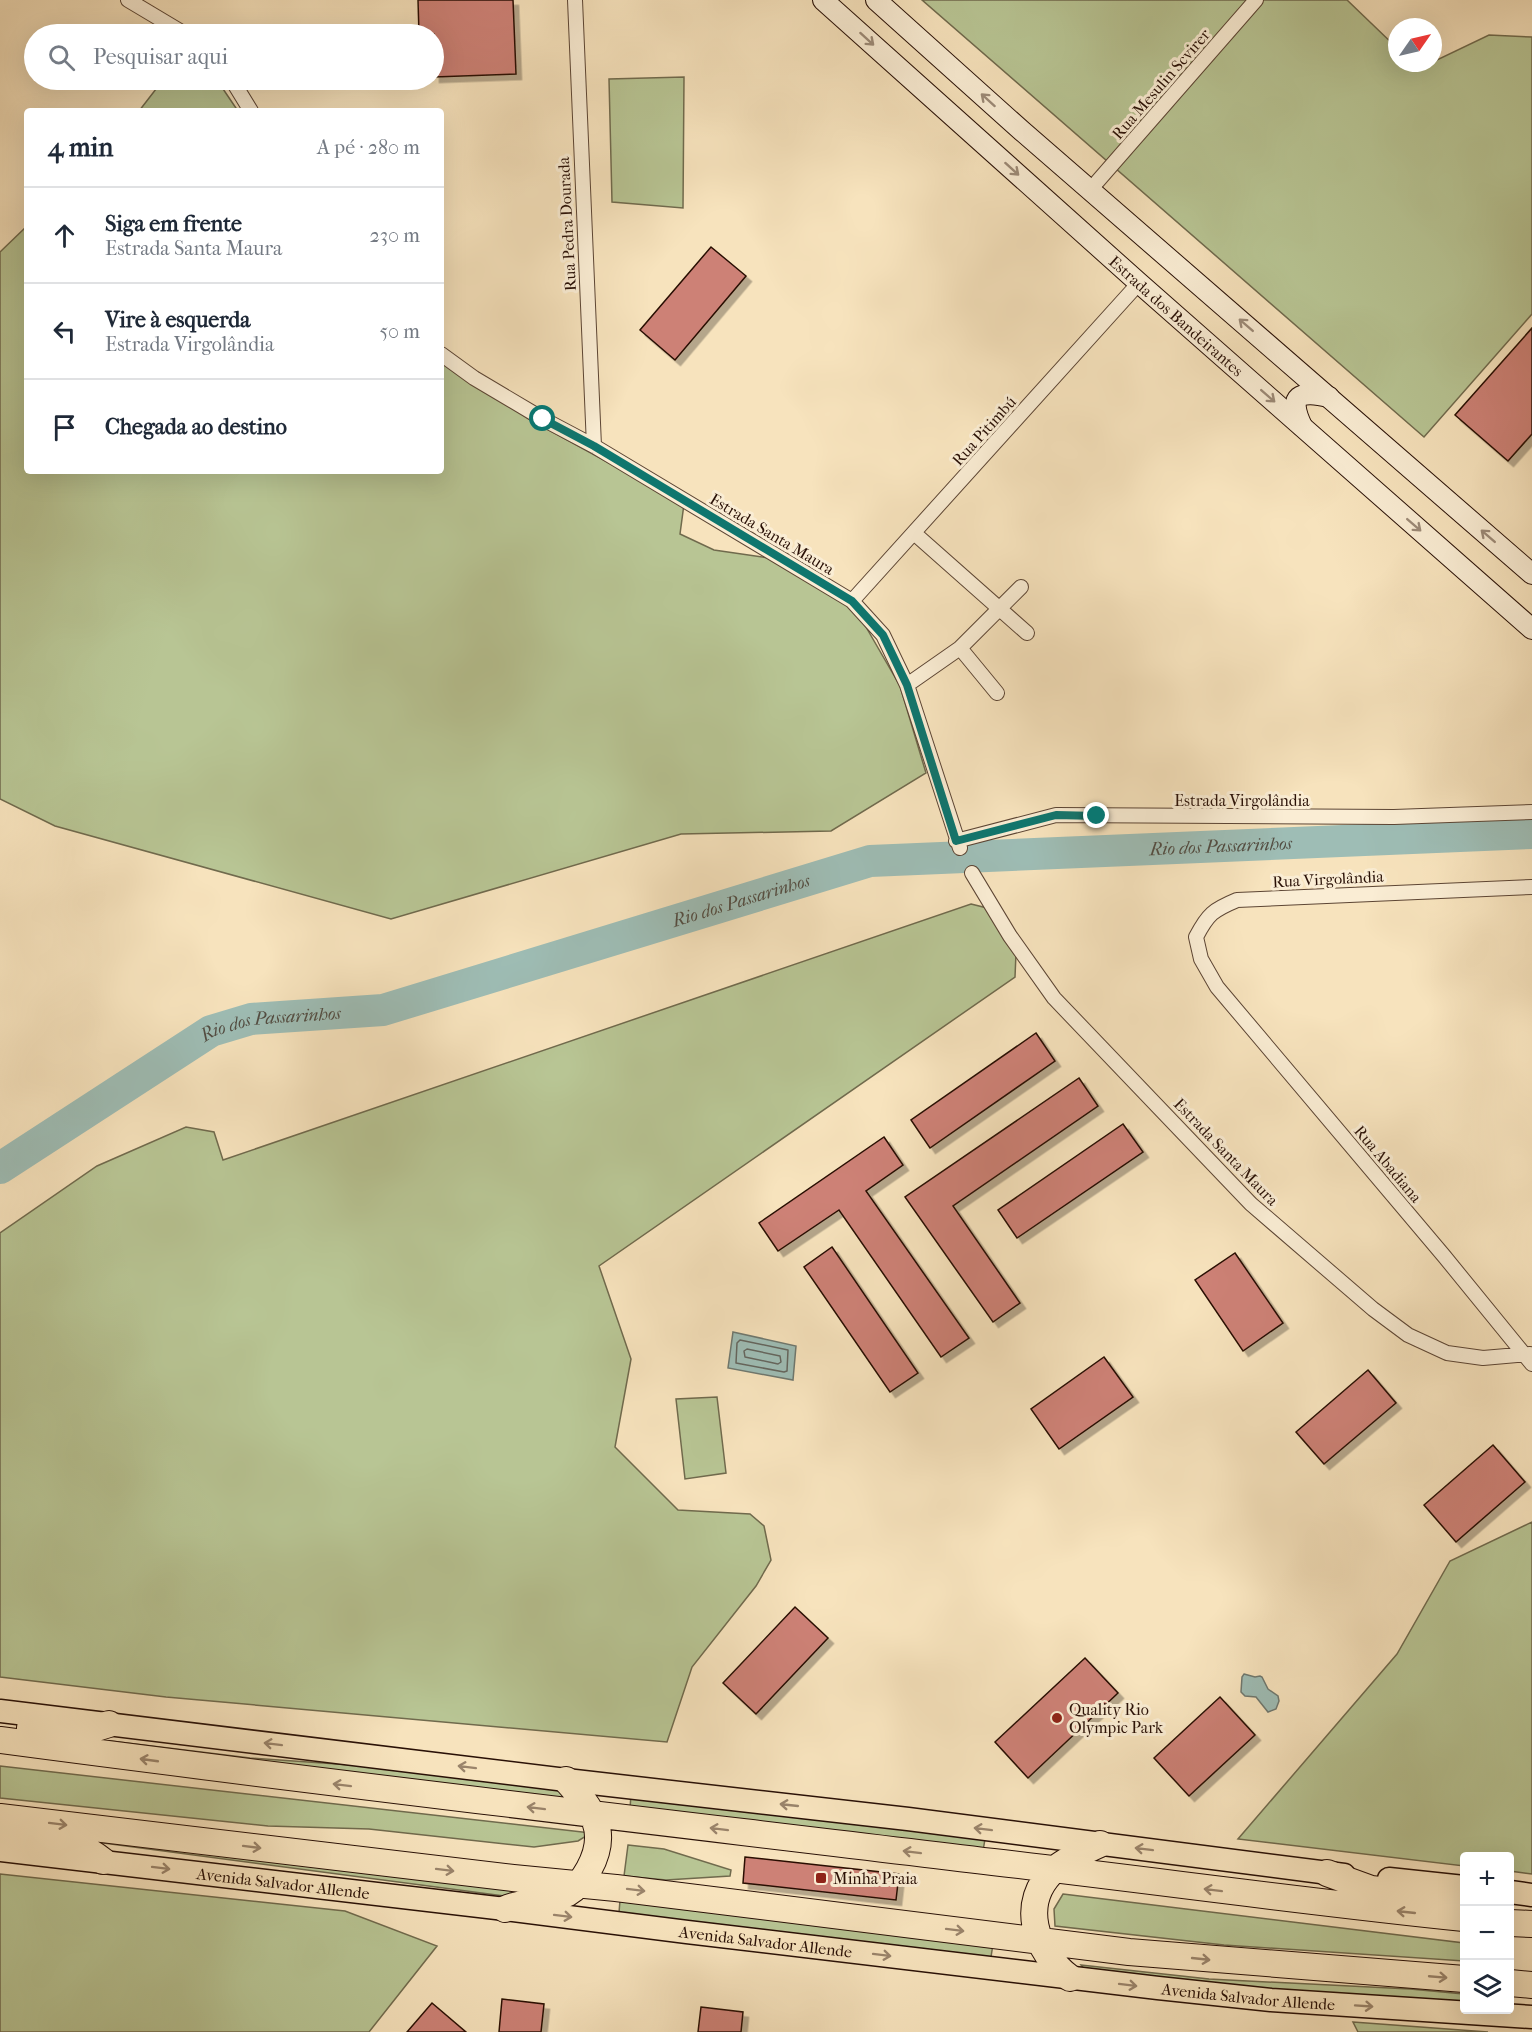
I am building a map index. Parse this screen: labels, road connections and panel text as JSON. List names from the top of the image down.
{
  "streets": {
    "highway": ["Avenida Salvador Allende"],
    "main road": ["Estrada dos Bandeirantes"],
    "street": [
      "Rua Mesulin Scvirer",
      "Rua Pedra Dourada",
      "Rua Pitimbú",
      "Estrada Santa Maura",
      "Estrada Virgolândia",
      "Rua Virgolândia",
      "Rua Abadiana"
    ]
  },
  "crossings": [
    ["Rua Pedra Dourada", "Estrada Santa Maura"],
    ["Estrada dos Bandeirantes", "Rua Pitimbú"],
    ["Rua Pitimbú", "Estrada Santa Maura"],
    ["Estrada Santa Maura", "Estrada Virgolândia"],
    ["Estrada Santa Maura", "Rua Abadiana"],
    ["Rua Virgolândia", "Rua Abadiana"]
  ],
  "water": ["Rio dos Passarinhos"],
  "places": {
    "other": ["Quality Rio Olympic Park"],
    "transit": ["Minha Praia"]
  },
  "north": "top right",
  "page": {
    "search": "Pesquisar aqui",
    "heading": ["4 min", "A pé · 280 m"],
    "list": [
      ["Siga em frente", "Estrada Santa Maura", "230 m"],
      ["Vire à esquerda", "Estrada Virgolândia", "50 m"],
      "Chegada ao destino"
    ],
    "map_buttons": ["+", "−"]
  }
}
